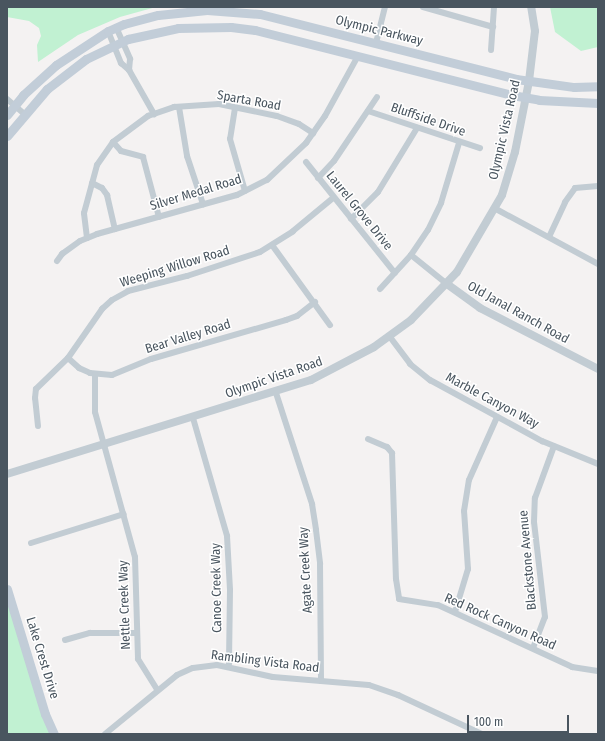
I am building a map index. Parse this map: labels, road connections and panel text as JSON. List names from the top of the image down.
{
  "streets": {
    "main road": ["Olympic Parkway", "Lake Crest Drive"],
    "street": [
      "Sparta Road",
      "Bluffside Drive",
      "Olympic Vista Road",
      "Silver Medal Road",
      "Laurel Grove Drive",
      "Weeping Willow Road",
      "Old Janal Ranch Road",
      "Bear Valley Road",
      "Marble Canyon Way",
      "Blackstone Avenue",
      "Agate Creek Way",
      "Canoe Creek Way",
      "Nettle Creek Way",
      "Red Rock Canyon Road",
      "Rambling Vista Road"
    ]
  },
  "crossings": [
    ["Olympic Parkway", "Olympic Vista Road"],
    ["Sparta Road", "Silver Medal Road"],
    ["Olympic Vista Road", "Old Janal Ranch Road"],
    ["Olympic Vista Road", "Marble Canyon Way"],
    ["Olympic Vista Road", "Agate Creek Way"],
    ["Olympic Vista Road", "Canoe Creek Way"],
    ["Olympic Vista Road", "Nettle Creek Way"],
    ["Laurel Grove Drive", "Weeping Willow Road"],
    ["Bear Valley Road", "Nettle Creek Way"],
    ["Marble Canyon Way", "Blackstone Avenue"],
    ["Blackstone Avenue", "Red Rock Canyon Road"],
    ["Agate Creek Way", "Rambling Vista Road"],
    ["Canoe Creek Way", "Rambling Vista Road"],
    ["Nettle Creek Way", "Rambling Vista Road"]
  ],
  "scale_bar": "100 m"
}
